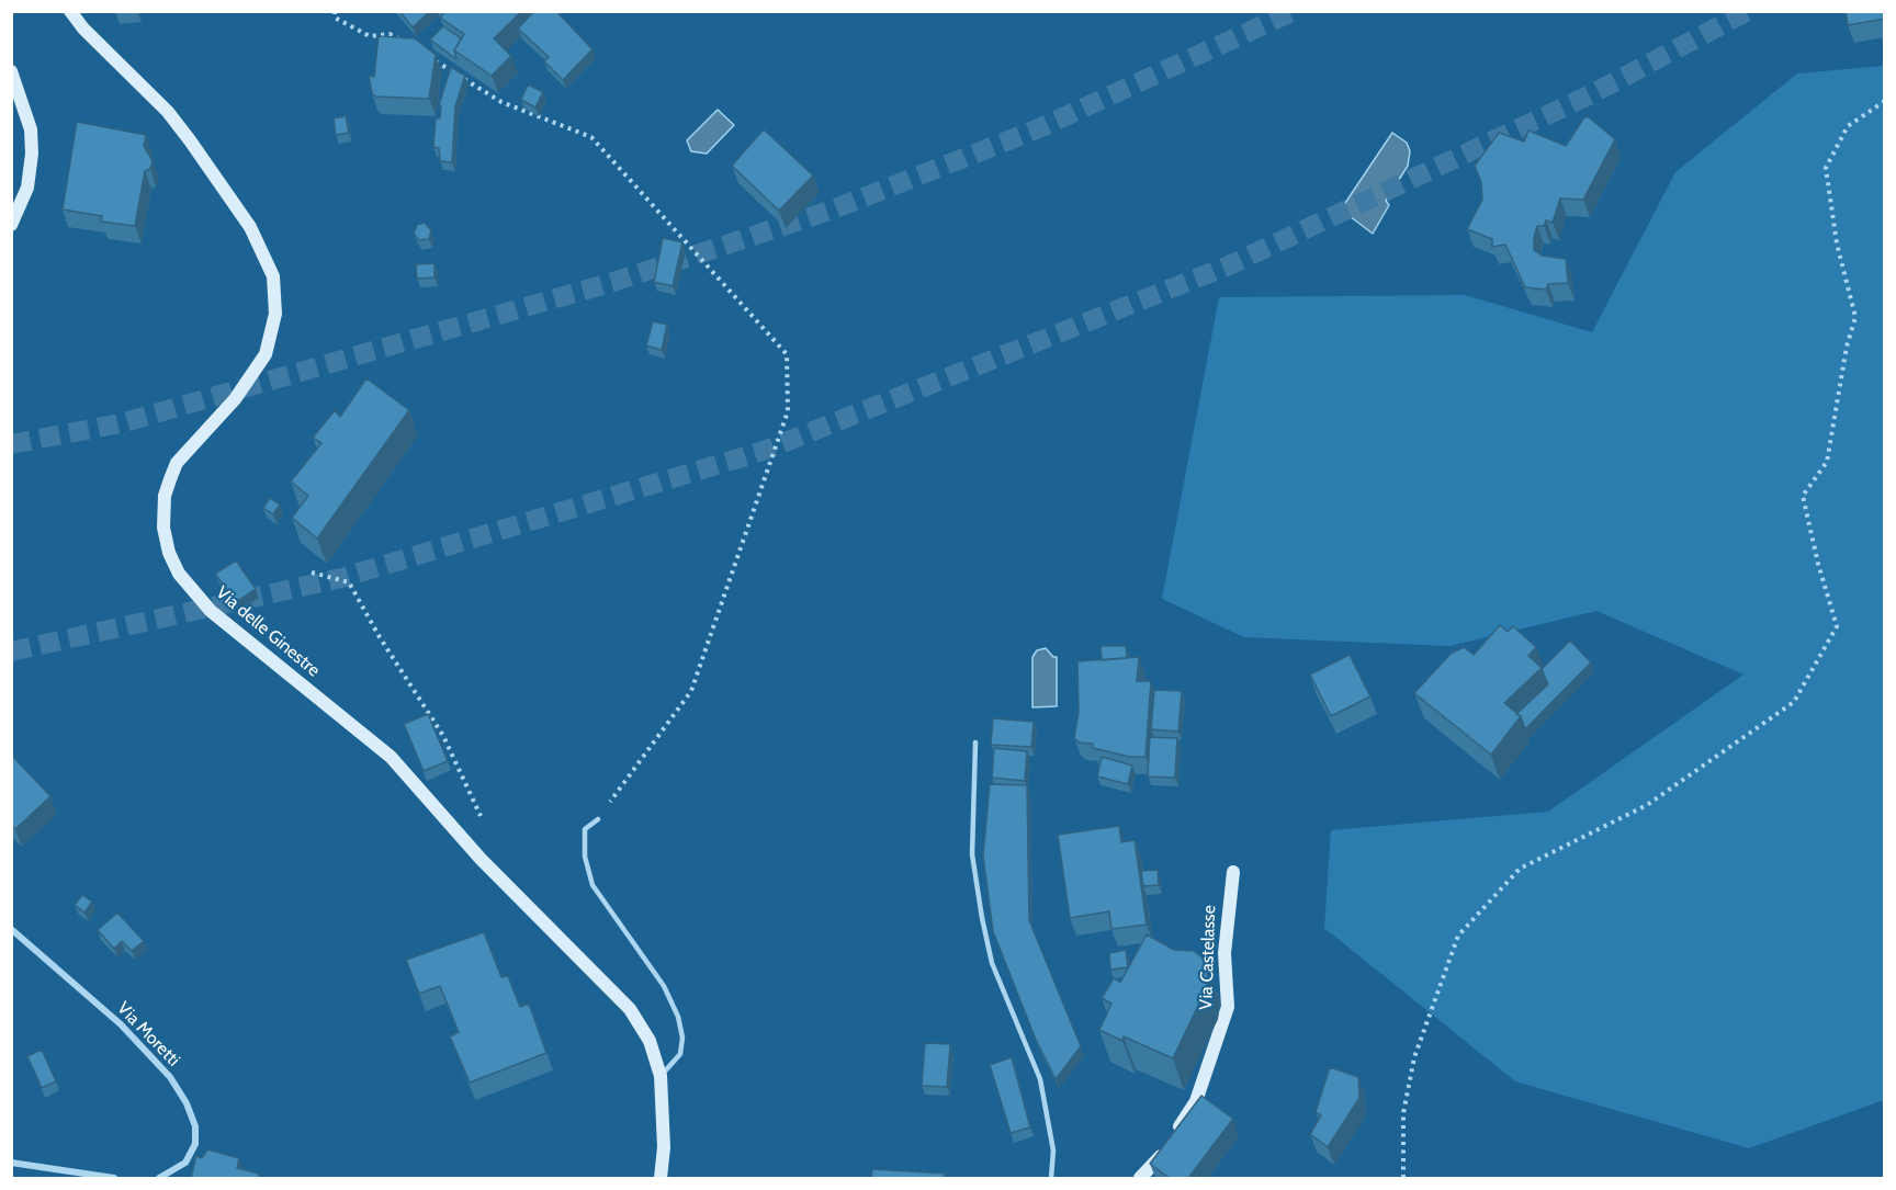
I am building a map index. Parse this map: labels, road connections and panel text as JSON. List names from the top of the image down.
{
  "streets": {
    "street": ["Via delle Ginestre", "Via Castelasse", "Via Moretti"]
  }
}
